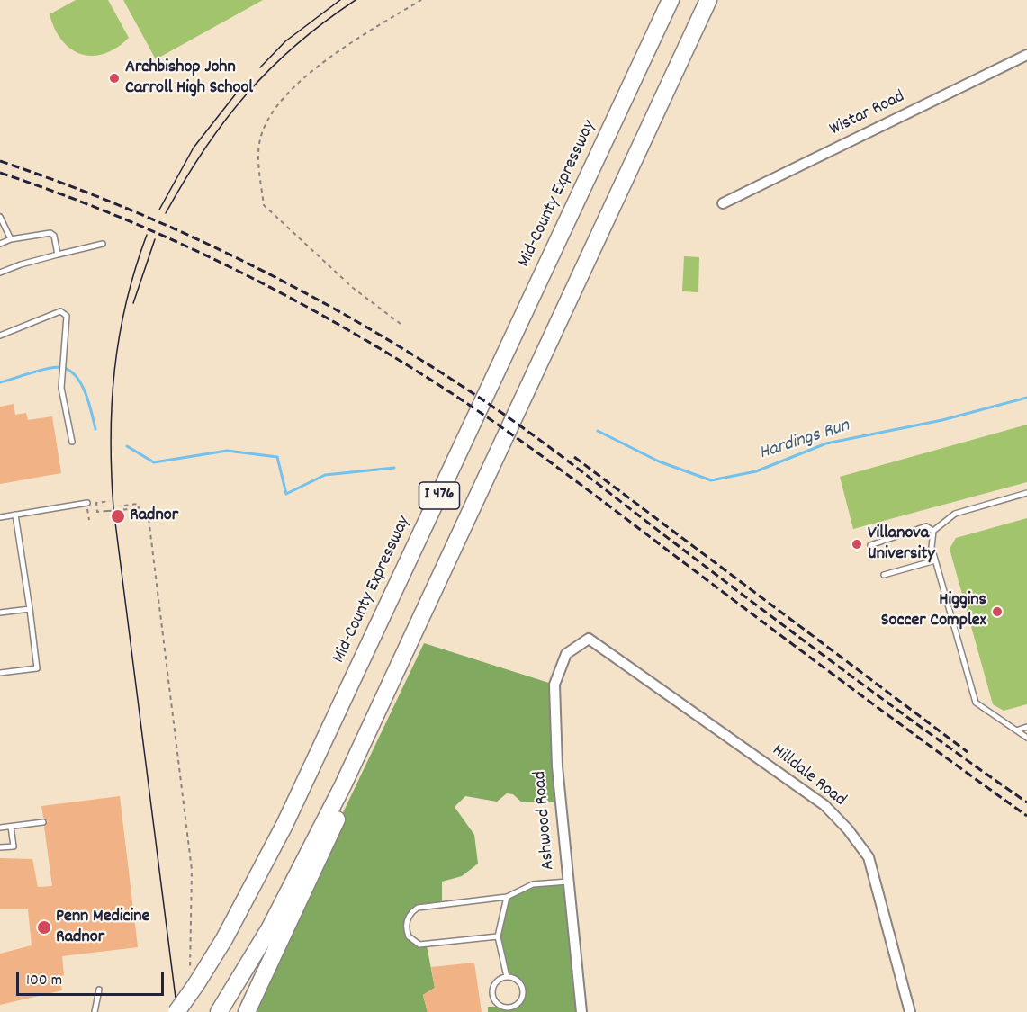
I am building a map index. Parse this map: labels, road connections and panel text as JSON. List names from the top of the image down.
{
  "streets": {
    "highway": ["Mid-County Expressway", "I 476"],
    "street": ["Wistar Road", "Hilldale Road", "Ashwood Road"]
  },
  "crossings": [
    ["Hilldale Road", "Ashwood Road"]
  ],
  "water": ["Hardings Run"],
  "places": [
    "Archbishop John Carroll High School",
    "Radnor",
    "Villanova University",
    "Higgins Soccer Complex",
    "Penn Medicine Radnor"
  ],
  "scale_bar": "100 m"
}
